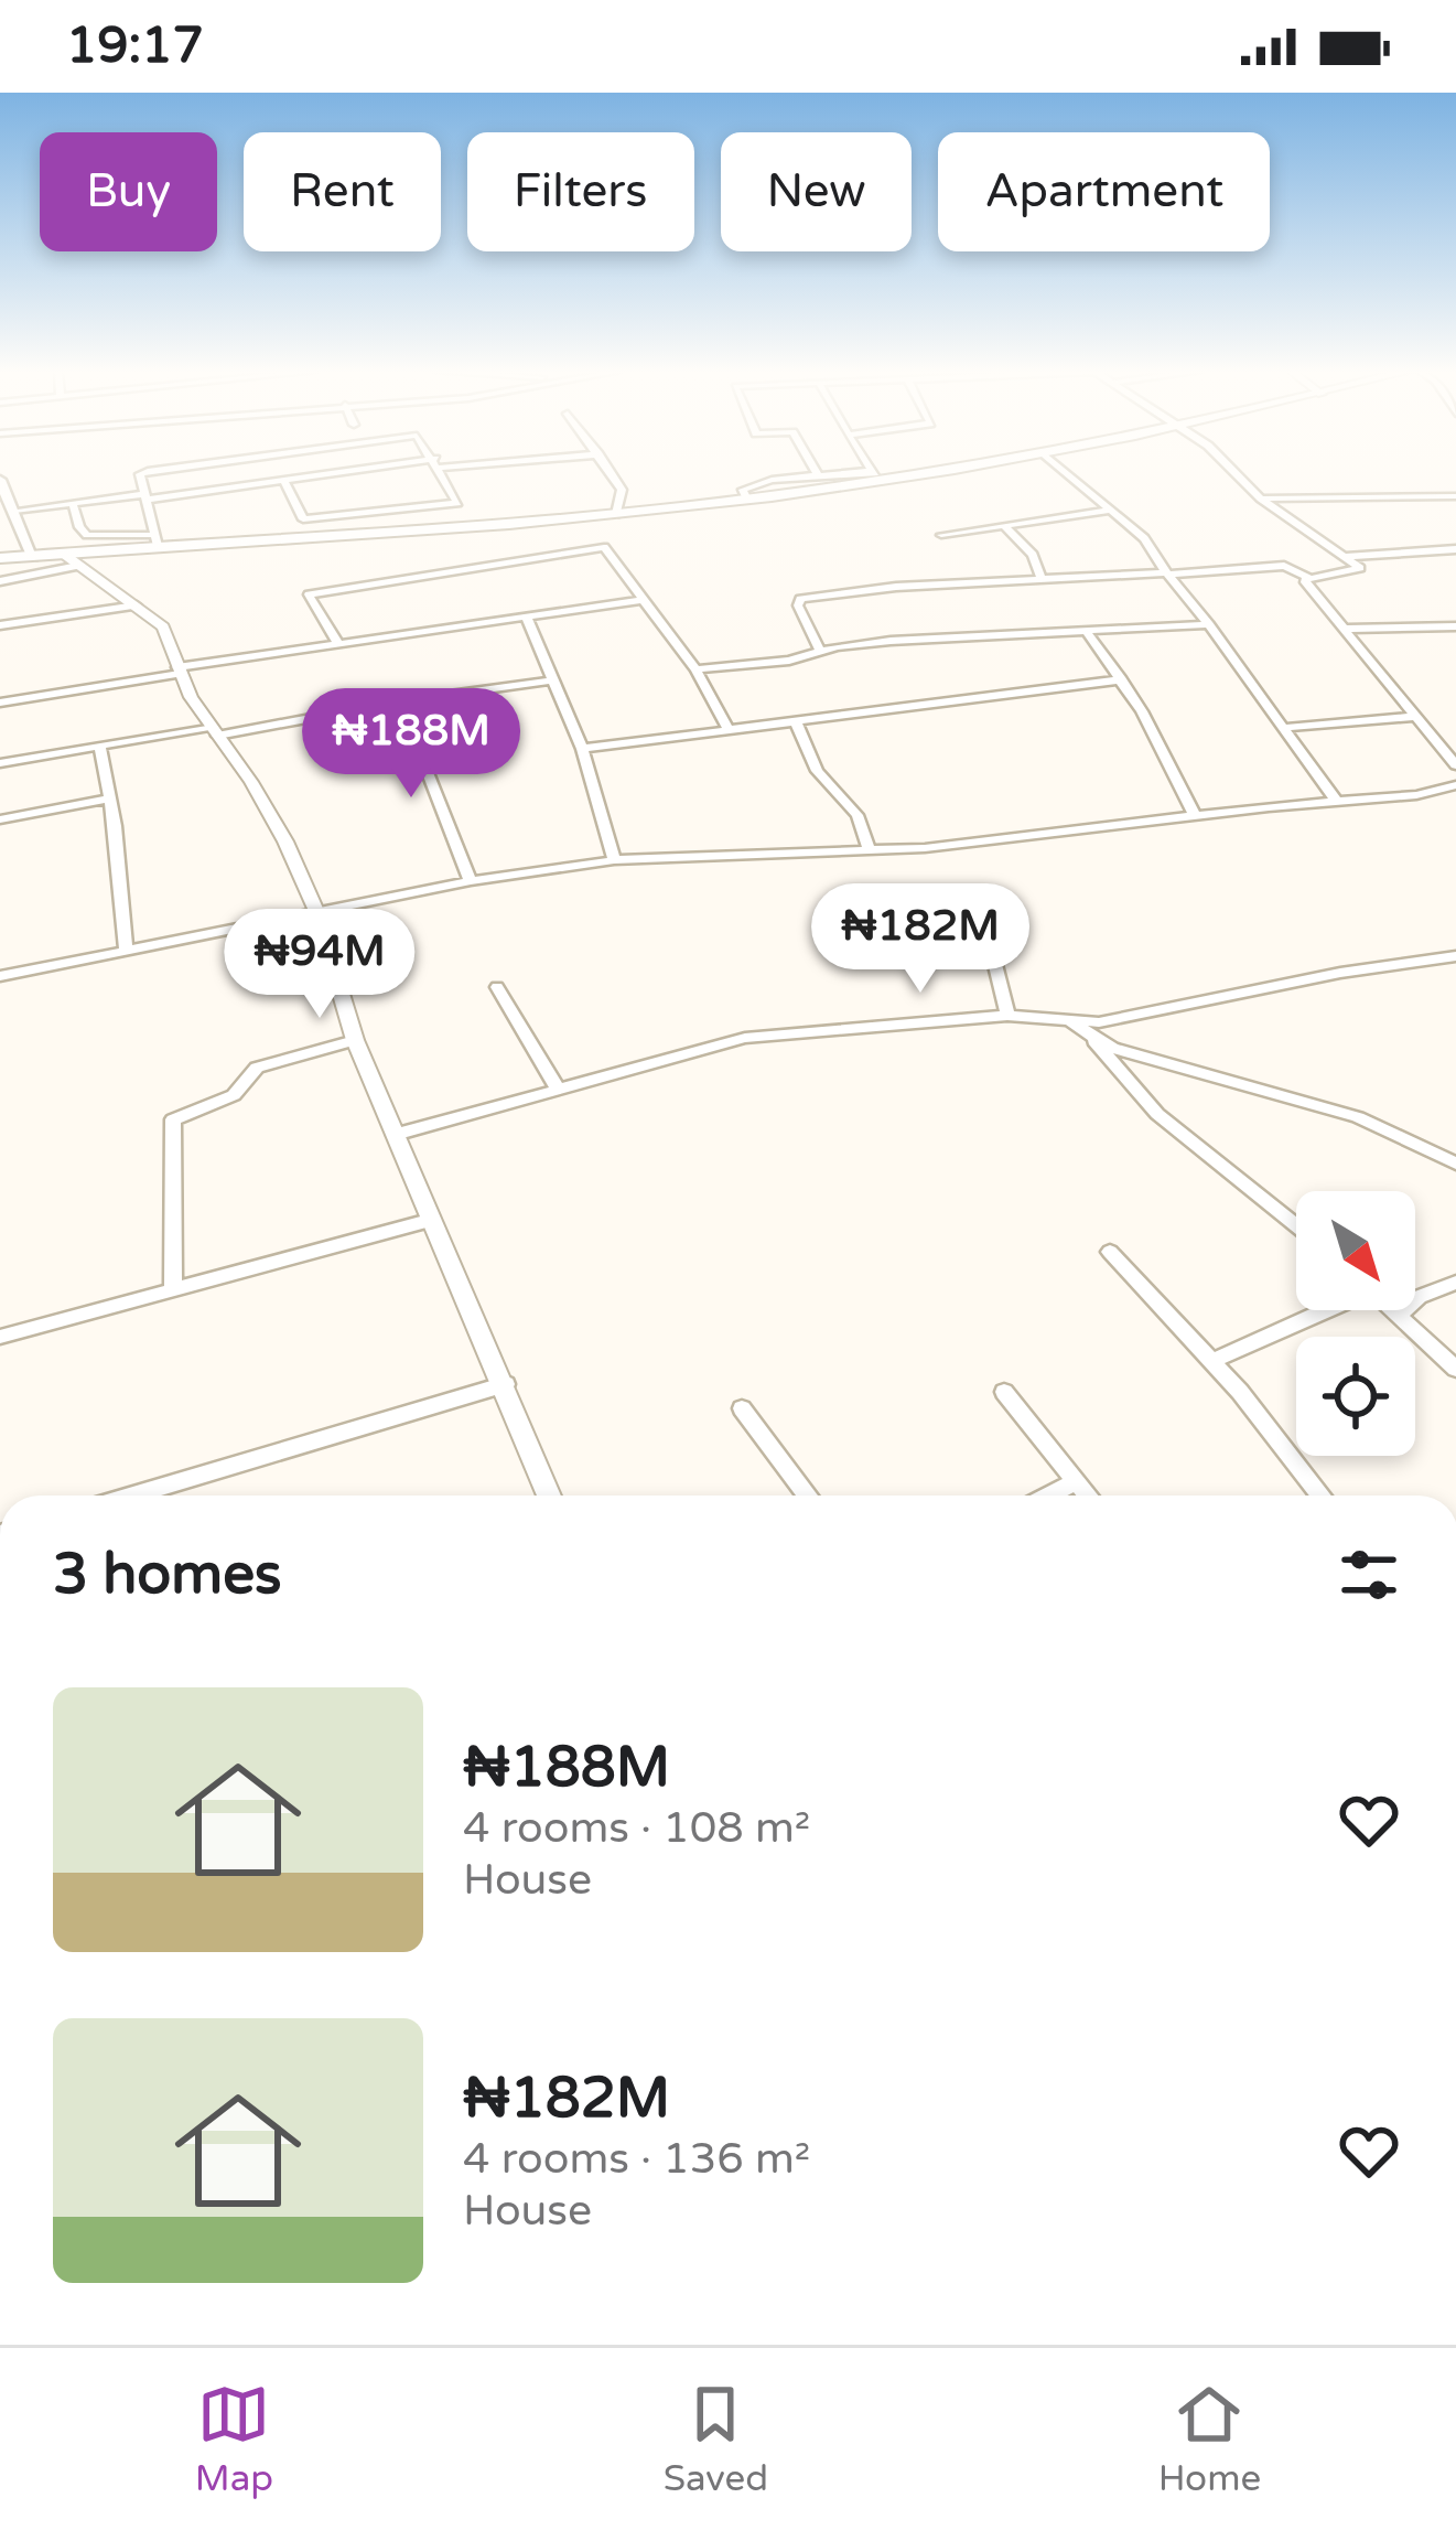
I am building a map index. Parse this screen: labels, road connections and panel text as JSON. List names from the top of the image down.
{
  "north": "bottom right",
  "page": {
    "status": "19:17",
    "chip": [
      "Buy",
      "Rent",
      "Filters",
      "New",
      "Apartment"
    ],
    "price": ["₦188M", "₦182M", "₦94M"],
    "heading": "3 homes",
    "list": [
      {
        "name": "₦188M",
        "note": "4 rooms · 108 m² · House"
      },
      {
        "name": "₦182M",
        "note": "4 rooms · 136 m² · House"
      }
    ],
    "tabs": ["Map", "Saved", "Home"]
  }
}
